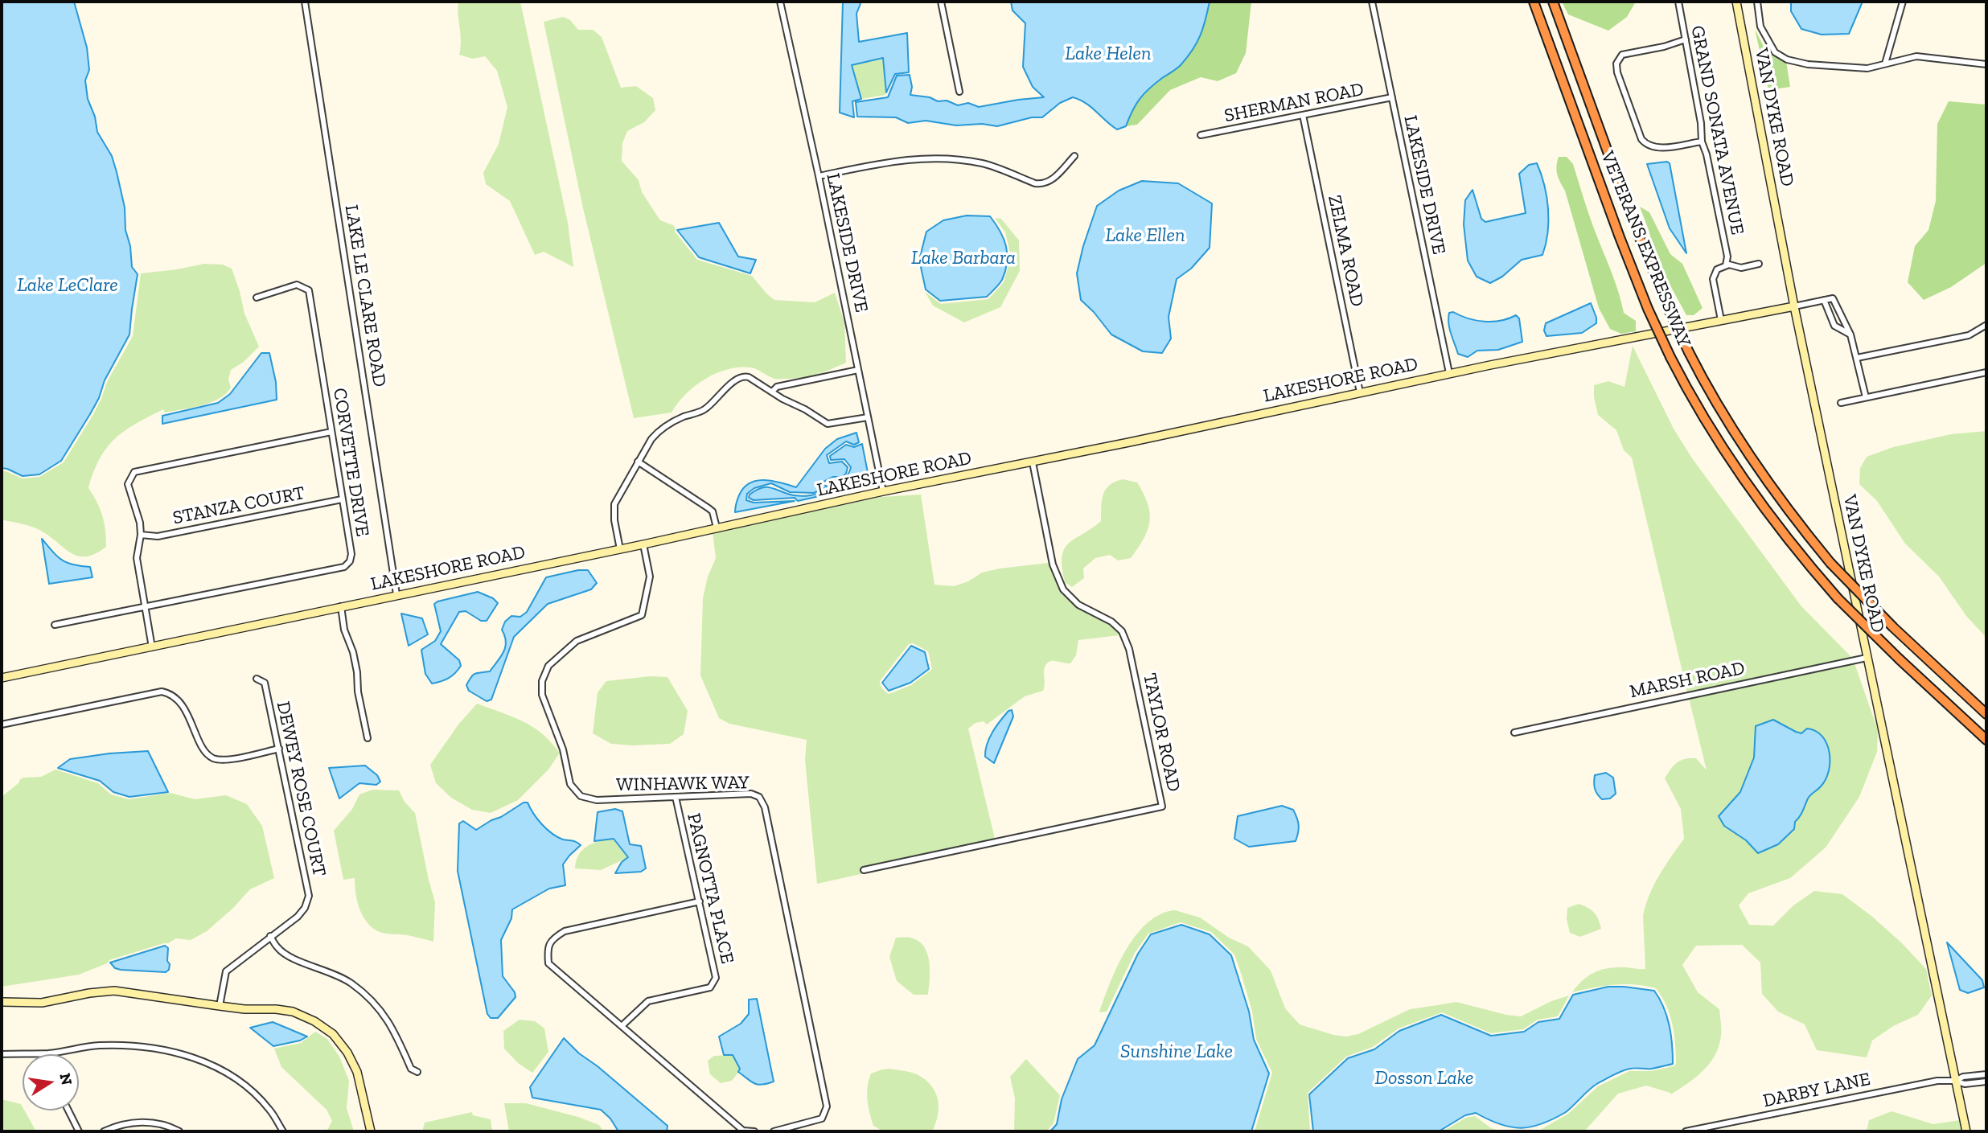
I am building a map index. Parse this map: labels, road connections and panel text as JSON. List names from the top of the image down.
{
  "streets": {
    "highway": ["VETERANS EXPRESSWAY"],
    "street": [
      "SHERMAN ROAD",
      "VAN DYKE ROAD",
      "GRAND SONATA AVENUE",
      "LAKESIDE DRIVE",
      "ZELMA ROAD",
      "LAKE LE CLARE ROAD",
      "LAKESHORE ROAD",
      "CORVETTE DRIVE",
      "STANZA COURT",
      "MARSH ROAD",
      "TAYLOR ROAD",
      "WINHAWK WAY",
      "DEWEY ROSE COURT",
      "PAGNOTTA PLACE",
      "DARBY LANE"
    ]
  },
  "crossings": [
    ["SHERMAN ROAD", "LAKESIDE DRIVE"],
    ["SHERMAN ROAD", "ZELMA ROAD"],
    ["VAN DYKE ROAD", "LAKESHORE ROAD"],
    ["VAN DYKE ROAD", "MARSH ROAD"],
    ["VAN DYKE ROAD", "DARBY LANE"],
    ["LAKESIDE DRIVE", "LAKESHORE ROAD"],
    ["ZELMA ROAD", "LAKESHORE ROAD"],
    ["LAKE LE CLARE ROAD", "LAKESHORE ROAD"],
    ["LAKESHORE ROAD", "TAYLOR ROAD"],
    ["LAKESHORE ROAD", "WINHAWK WAY"],
    ["CORVETTE DRIVE", "STANZA COURT"],
    ["WINHAWK WAY", "PAGNOTTA PLACE"]
  ],
  "water": [
    "Lake Helen",
    "Lake Ellen",
    "Lake Barbara",
    "Lake LeClare",
    "Sunshine Lake",
    "Dosson Lake"
  ],
  "north": "right"
}
